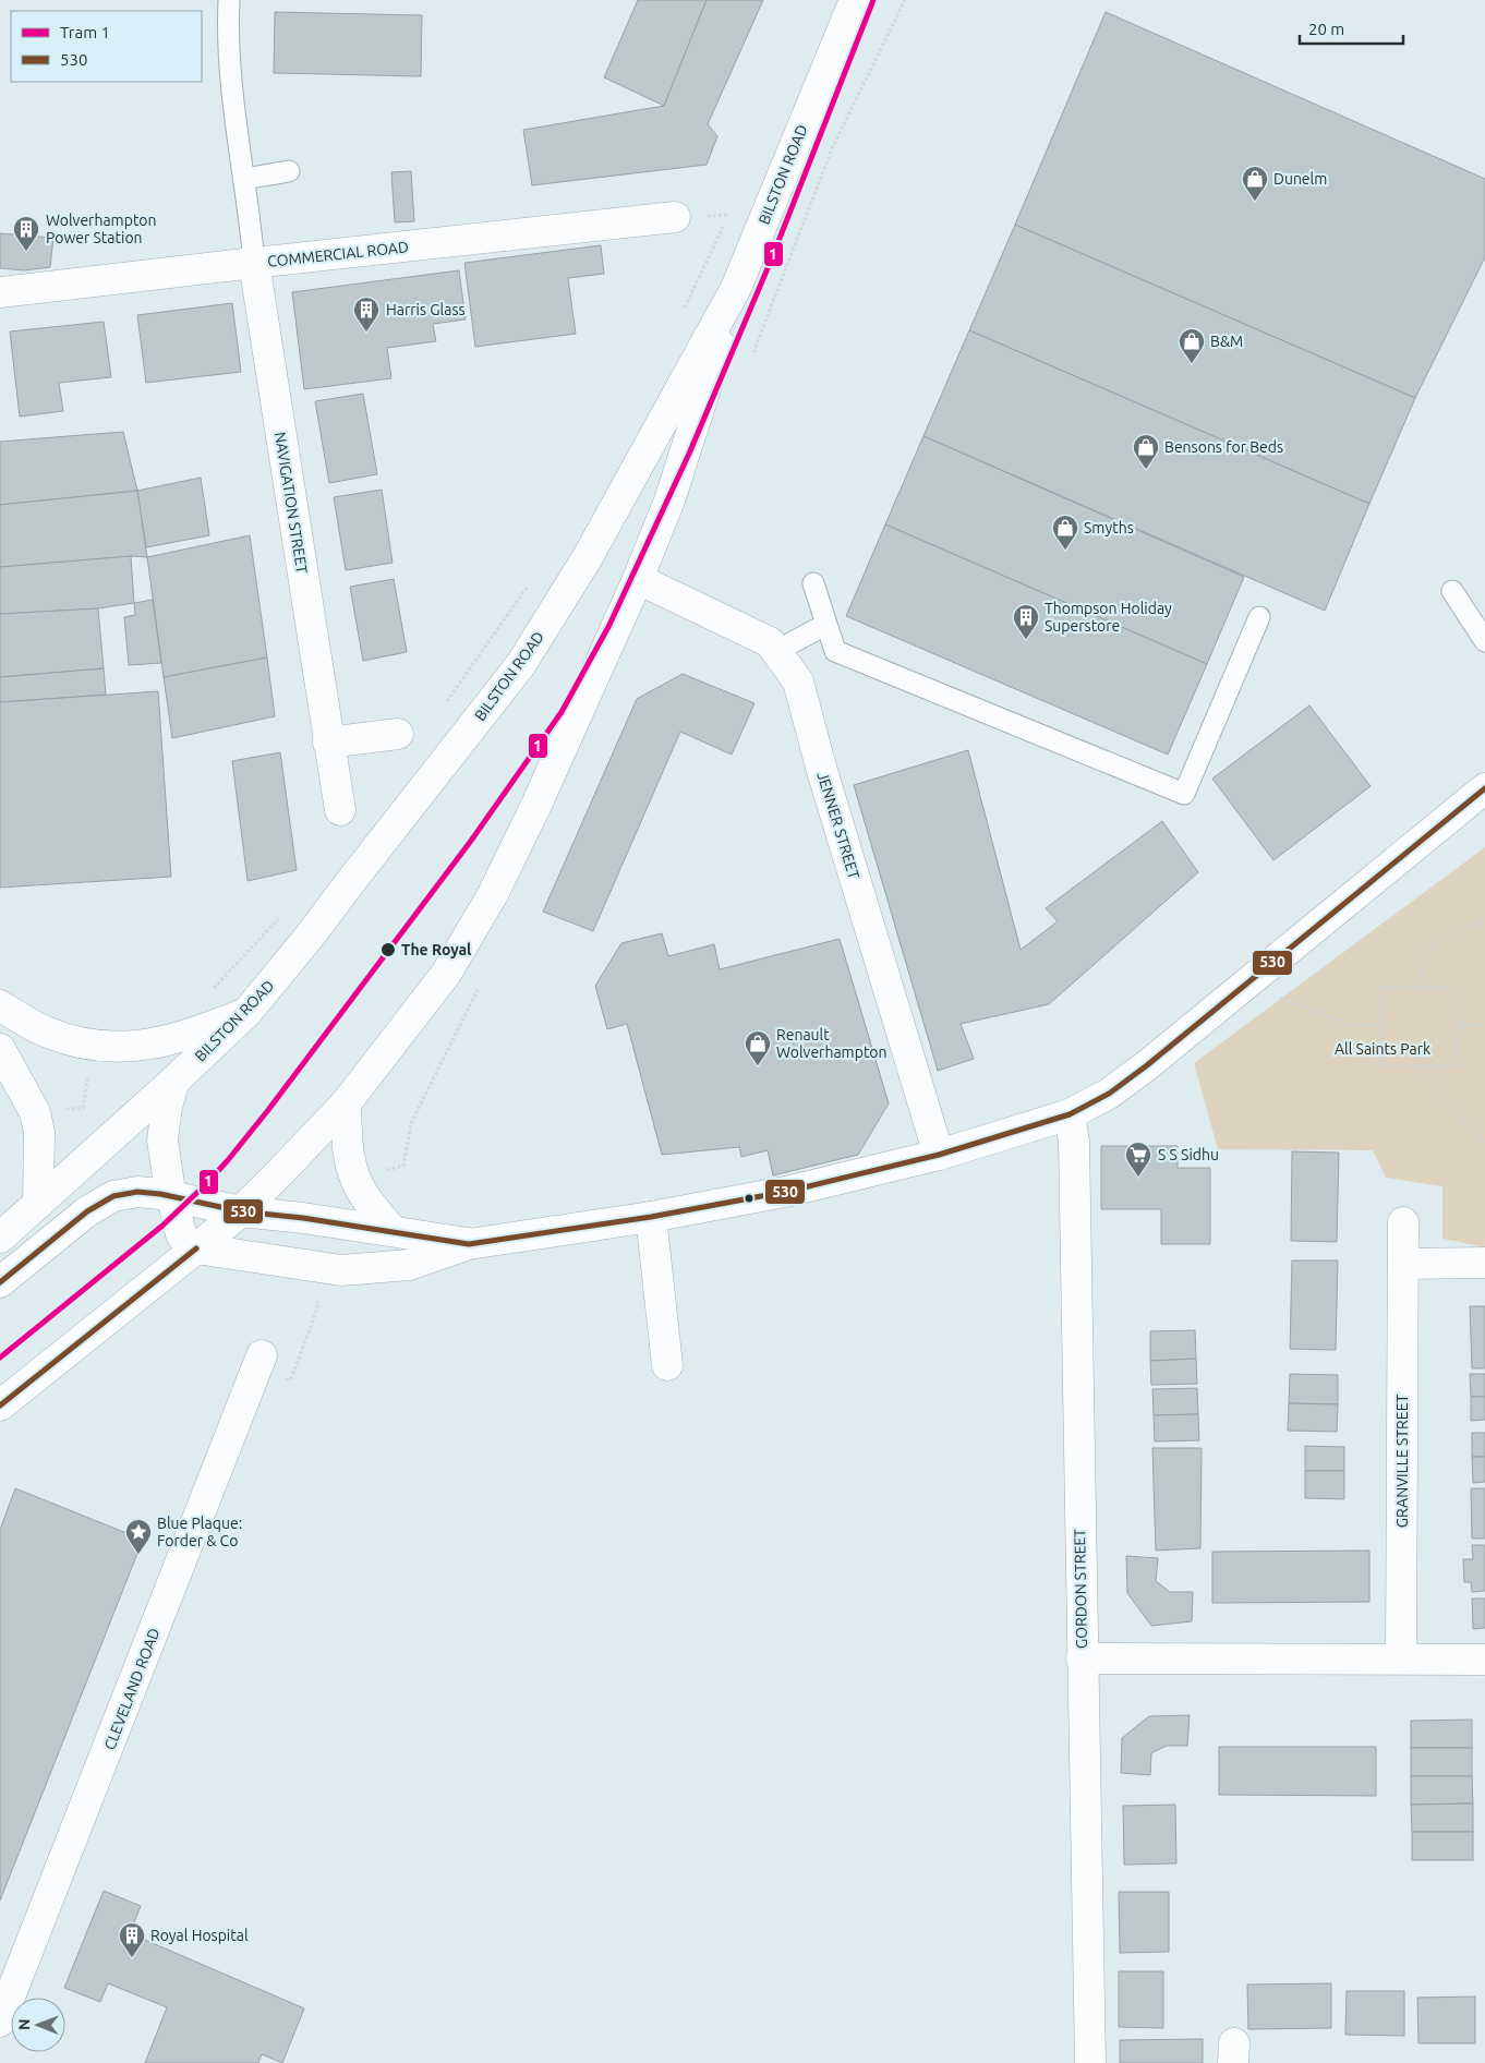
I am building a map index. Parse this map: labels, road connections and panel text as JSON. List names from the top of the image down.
{
  "streets": {
    "main road": [
      "BILSTON ROAD",
      "COMMERCIAL ROAD",
      "NAVIGATION STREET",
      "JENNER STREET",
      "GRANVILLE STREET",
      "GORDON STREET",
      "CLEVELAND ROAD"
    ]
  },
  "crossings": [
    ["COMMERCIAL ROAD", "NAVIGATION STREET"]
  ],
  "parks": ["All Saints Park"],
  "places": {
    "shop": [
      "Dunelm",
      "B&M",
      "Bensons for Beds",
      "Smyths",
      "Renault Wolverhampton"
    ],
    "building": [
      "Wolverhampton Power Station",
      "Harris Glass",
      "Thompson Holiday Superstore",
      "Royal Hospital"
    ],
    "other": ["The Royal"],
    "supermarket": ["S S Sidhu"],
    "place": ["Blue Plaque: Forder & Co"]
  },
  "lines": ["tram line 1", "transit line 530"],
  "legend": ["Tram 1", "530"],
  "scale_bar": "20 m",
  "north": "left"
}
